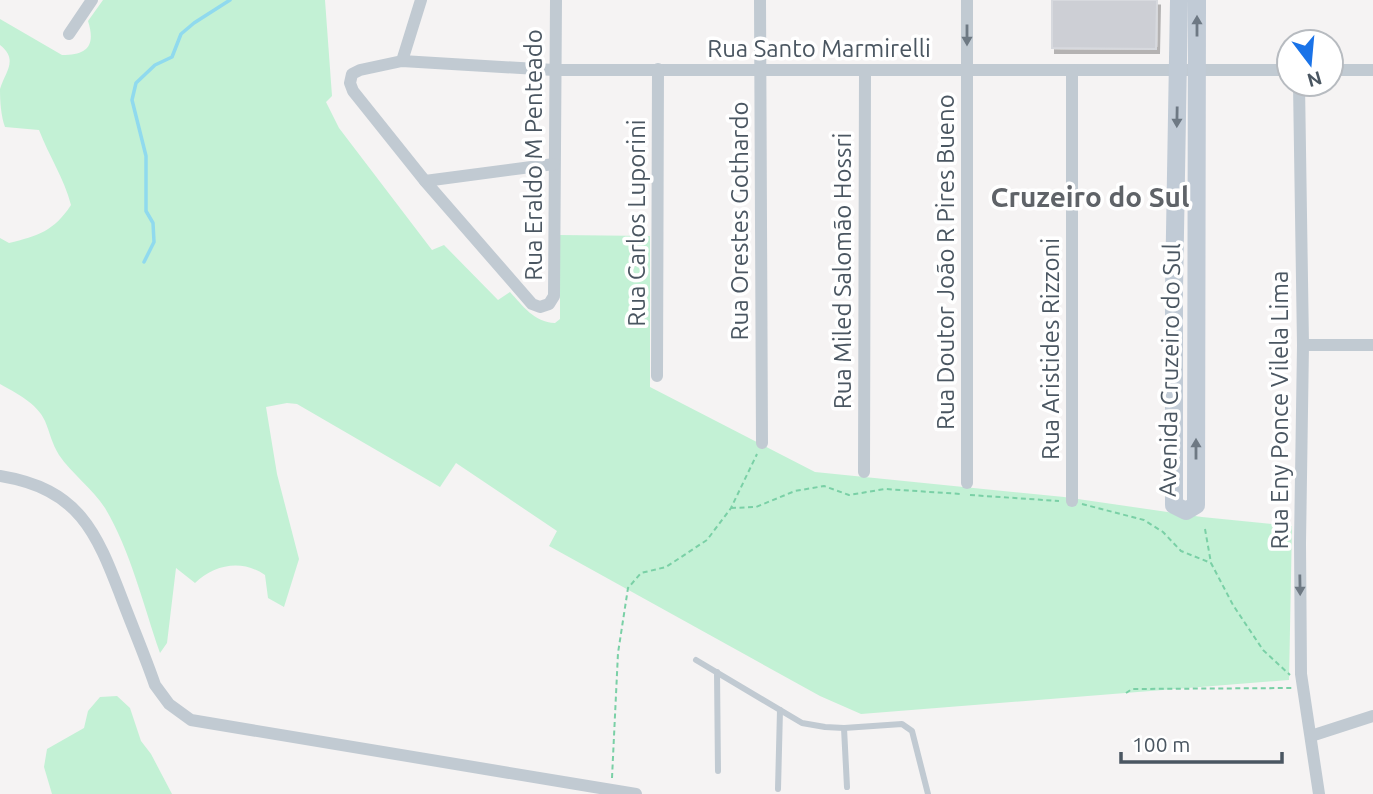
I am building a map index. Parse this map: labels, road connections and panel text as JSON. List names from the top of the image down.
{
  "streets": {
    "street": [
      "Rua Santo Marmirelli",
      "Rua Eraldo M Penteado",
      "Rua Orestes Gothardo",
      "Rua Carlos Luporini",
      "Rua Doutor João R Pires Bueno",
      "Rua Miled Salomão Hossri",
      "Rua Aristides Rizzoni",
      "Avenida Cruzeiro do Sul",
      "Rua Eny Ponce Vilela Lima"
    ]
  },
  "crossings": [
    ["Rua Santo Marmirelli", "Rua Eraldo M Penteado"],
    ["Rua Santo Marmirelli", "Rua Orestes Gothardo"],
    ["Rua Santo Marmirelli", "Rua Carlos Luporini"],
    ["Rua Santo Marmirelli", "Rua Doutor João R Pires Bueno"],
    ["Rua Santo Marmirelli", "Rua Miled Salomão Hossri"],
    ["Rua Santo Marmirelli", "Rua Aristides Rizzoni"],
    ["Rua Santo Marmirelli", "Avenida Cruzeiro do Sul"]
  ],
  "one_way": ["Rua Eny Ponce Vilela Lima"],
  "districts": ["Cruzeiro do Sul"],
  "scale_bar": "100 m",
  "north": "bottom"
}
